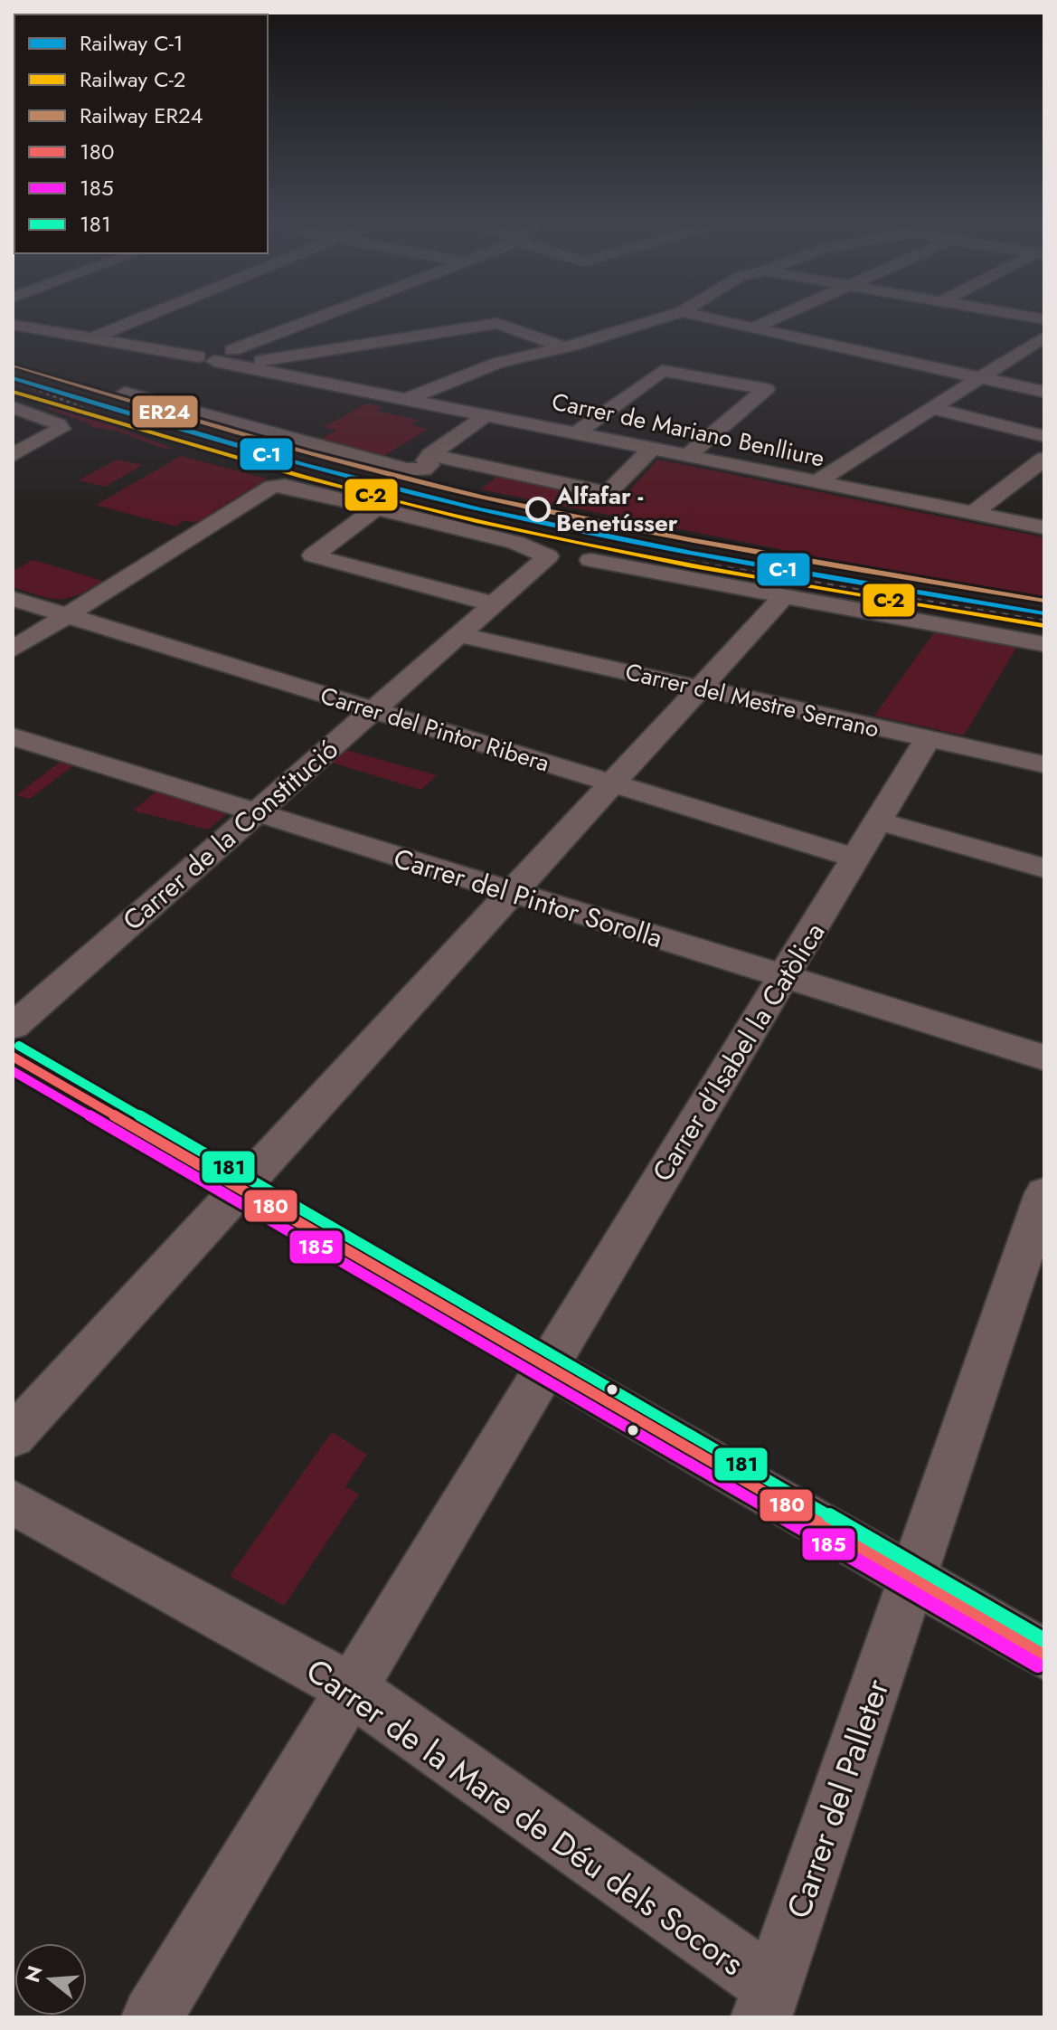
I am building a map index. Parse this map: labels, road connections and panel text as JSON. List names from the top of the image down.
{
  "streets": {
    "street": [
      "Carrer de Mariano Benlliure",
      "Carrer del Mestre Serrano",
      "Carrer del Pintor Ribera",
      "Carrer de la Constitució",
      "Carrer del Pintor Sorolla",
      "Carrer d’Isabel la Catòlica",
      "Carrer del Palleter",
      "Carrer de la Mare de Déu dels Socors"
    ]
  },
  "crossings": [
    ["Carrer del Mestre Serrano", "Carrer de la Constitució"],
    ["Carrer del Mestre Serrano", "Carrer d’Isabel la Catòlica"],
    ["Carrer del Pintor Ribera", "Carrer de la Constitució"],
    ["Carrer del Pintor Ribera", "Carrer d’Isabel la Catòlica"],
    ["Carrer de la Constitució", "Carrer del Pintor Sorolla"],
    ["Carrer del Pintor Sorolla", "Carrer d’Isabel la Catòlica"],
    ["Carrer d’Isabel la Catòlica", "Carrer de la Mare de Déu dels Socors"],
    ["Carrer del Palleter", "Carrer de la Mare de Déu dels Socors"]
  ],
  "places": ["Alfafar - Benetússer"],
  "lines": [
    "rail line ER24",
    "rail line C-1",
    "rail line C-2",
    "transit line 181",
    "transit line 180",
    "transit line 185"
  ],
  "legend": [
    "Railway C-1",
    "Railway C-2",
    "Railway ER24",
    "180",
    "185",
    "181"
  ],
  "north": "left"
}
